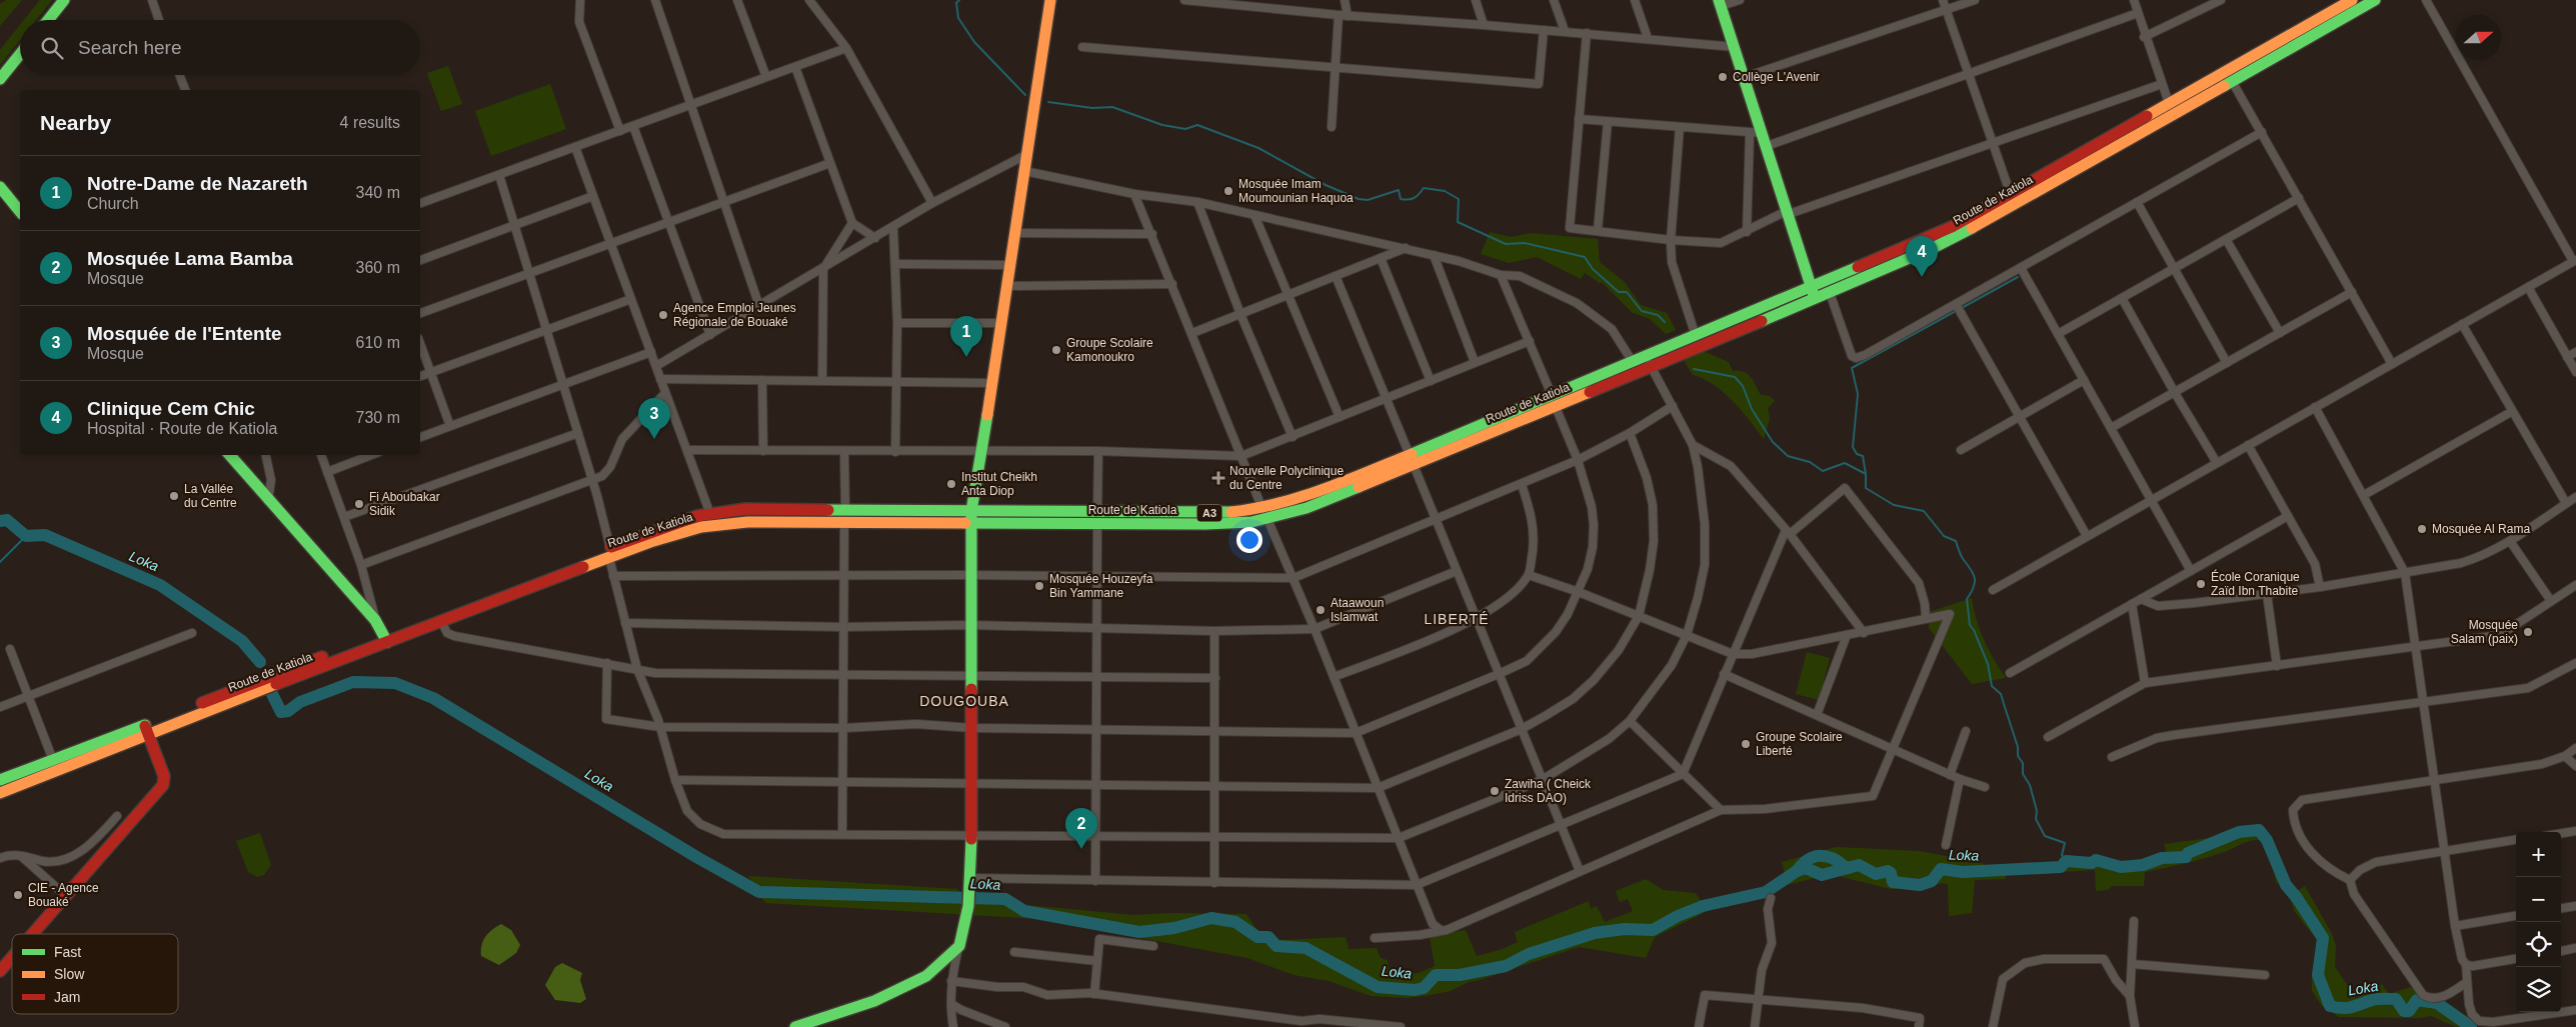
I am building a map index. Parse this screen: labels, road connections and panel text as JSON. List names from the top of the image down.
{
  "streets": {
    "main road": ["Route de Katiola", "A3"]
  },
  "districts": ["LIBERTÉ", "DOUGOUBA"],
  "water": ["Loka"],
  "places": {
    "other": [
      "Collège L'Avenir",
      "Mosquée Imam Moumounian Haquoa",
      "Agence Emploi Jeunes Régionale de Bouaké",
      "Groupe Scolaire Kamonoukro",
      "Institut Cheikh Anta Diop",
      "La Vallée du Centre",
      "Fi Aboubakar Sidik",
      "Mosquée Al Rama",
      "École Coranique Zaïd Ibn Thabite",
      "Mosquée Houzeyfa Bin Yammane",
      "Ataawoun Islamwat",
      "Mosquée Salam (paix)",
      "Groupe Scolaire Liberté",
      "Zawiha ( Cheick Idriss DAO)",
      "CIE - Agence Bouaké"
    ],
    "health": ["Nouvelle Polyclinique du Centre"]
  },
  "legend": ["Fast", "Slow", "Jam"],
  "north": "right",
  "page": {
    "search": "Search here",
    "heading": ["Nearby", "4 results"],
    "list": [
      {
        "mark": "1",
        "name": "Notre-Dame de Nazareth",
        "note": "Church",
        "value": "340 m"
      },
      {
        "mark": "2",
        "name": "Mosquée Lama Bamba",
        "note": "Mosque",
        "value": "360 m"
      },
      {
        "mark": "3",
        "name": "Mosquée de l'Entente",
        "note": "Mosque",
        "value": "610 m"
      },
      {
        "mark": "4",
        "name": "Clinique Cem Chic",
        "note": "Hospital · Route de Katiola",
        "value": "730 m"
      }
    ],
    "pins": [
      "4",
      "1",
      "3",
      "2"
    ],
    "map_buttons": ["+", "−"]
  }
}
